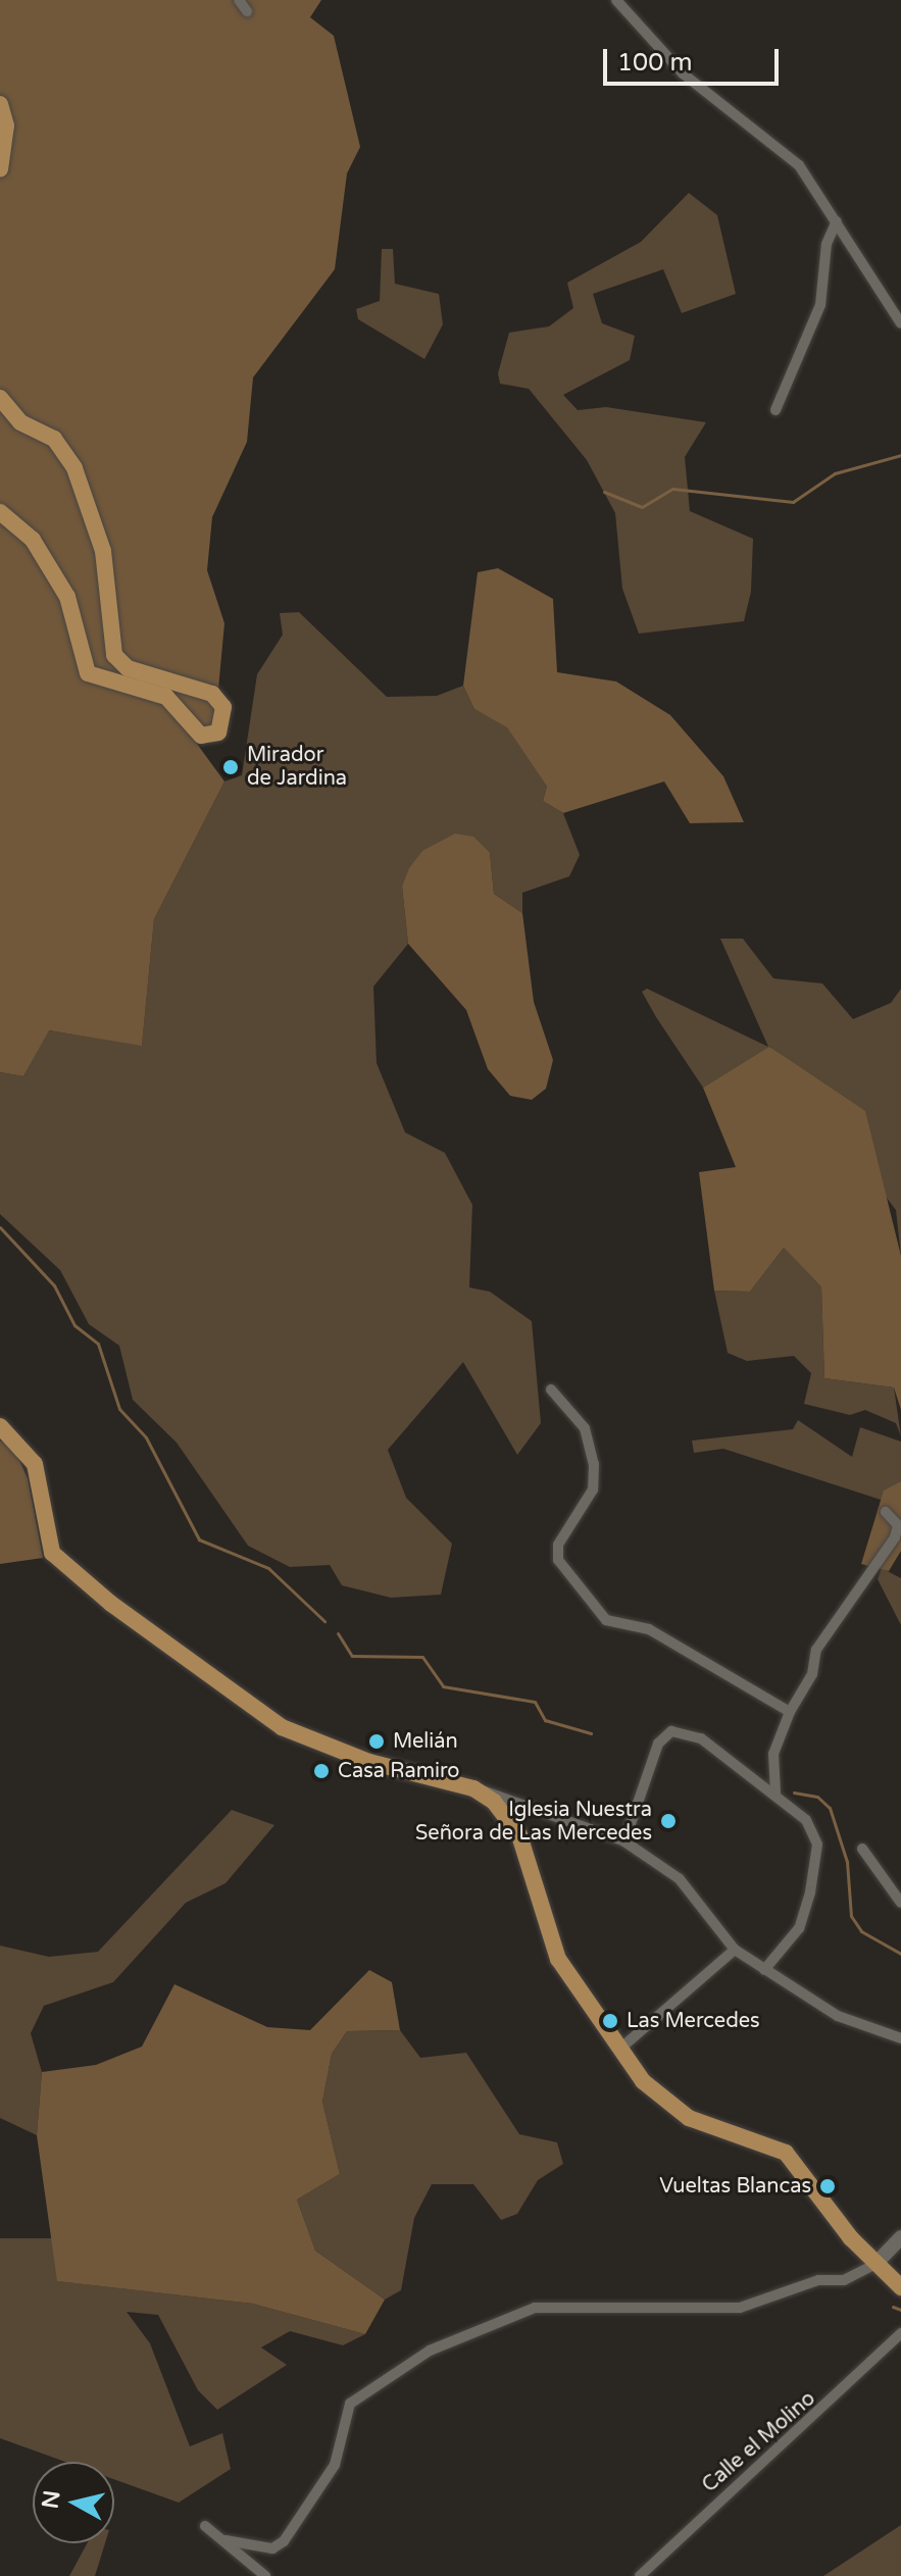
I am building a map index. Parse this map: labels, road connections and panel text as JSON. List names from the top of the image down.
{
  "streets": {
    "street": ["Calle el Molino"]
  },
  "places": [
    "Mirador de Jardina",
    "Melián",
    "Casa Ramiro",
    "Iglesia Nuestra Señora de Las Mercedes",
    "Las Mercedes",
    "Vueltas Blancas"
  ],
  "scale_bar": "100 m",
  "north": "left"
}
